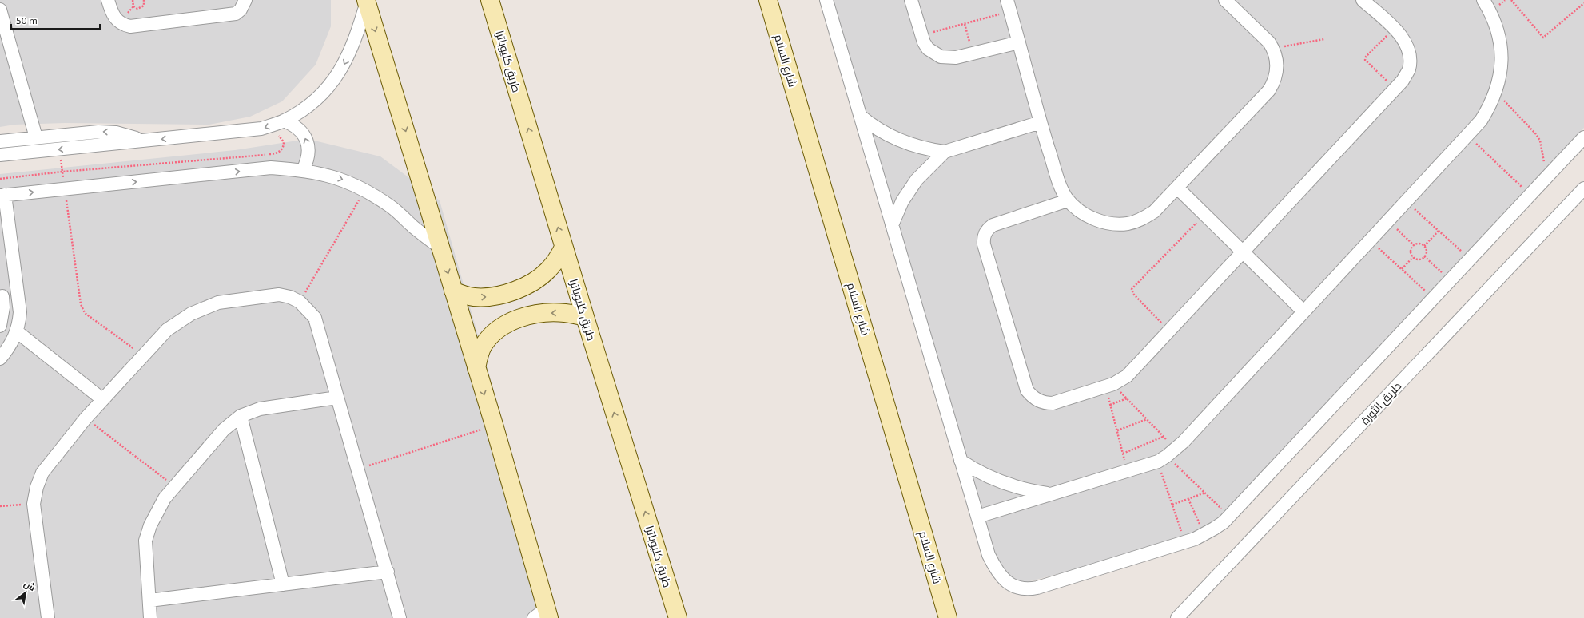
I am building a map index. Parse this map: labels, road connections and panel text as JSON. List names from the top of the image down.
{
  "streets": {
    "main road": ["شارع السلام", "طريق كليوباترا"],
    "street": ["طريق الثورة"]
  },
  "scale_bar": "50 m",
  "north": "top right"
}
